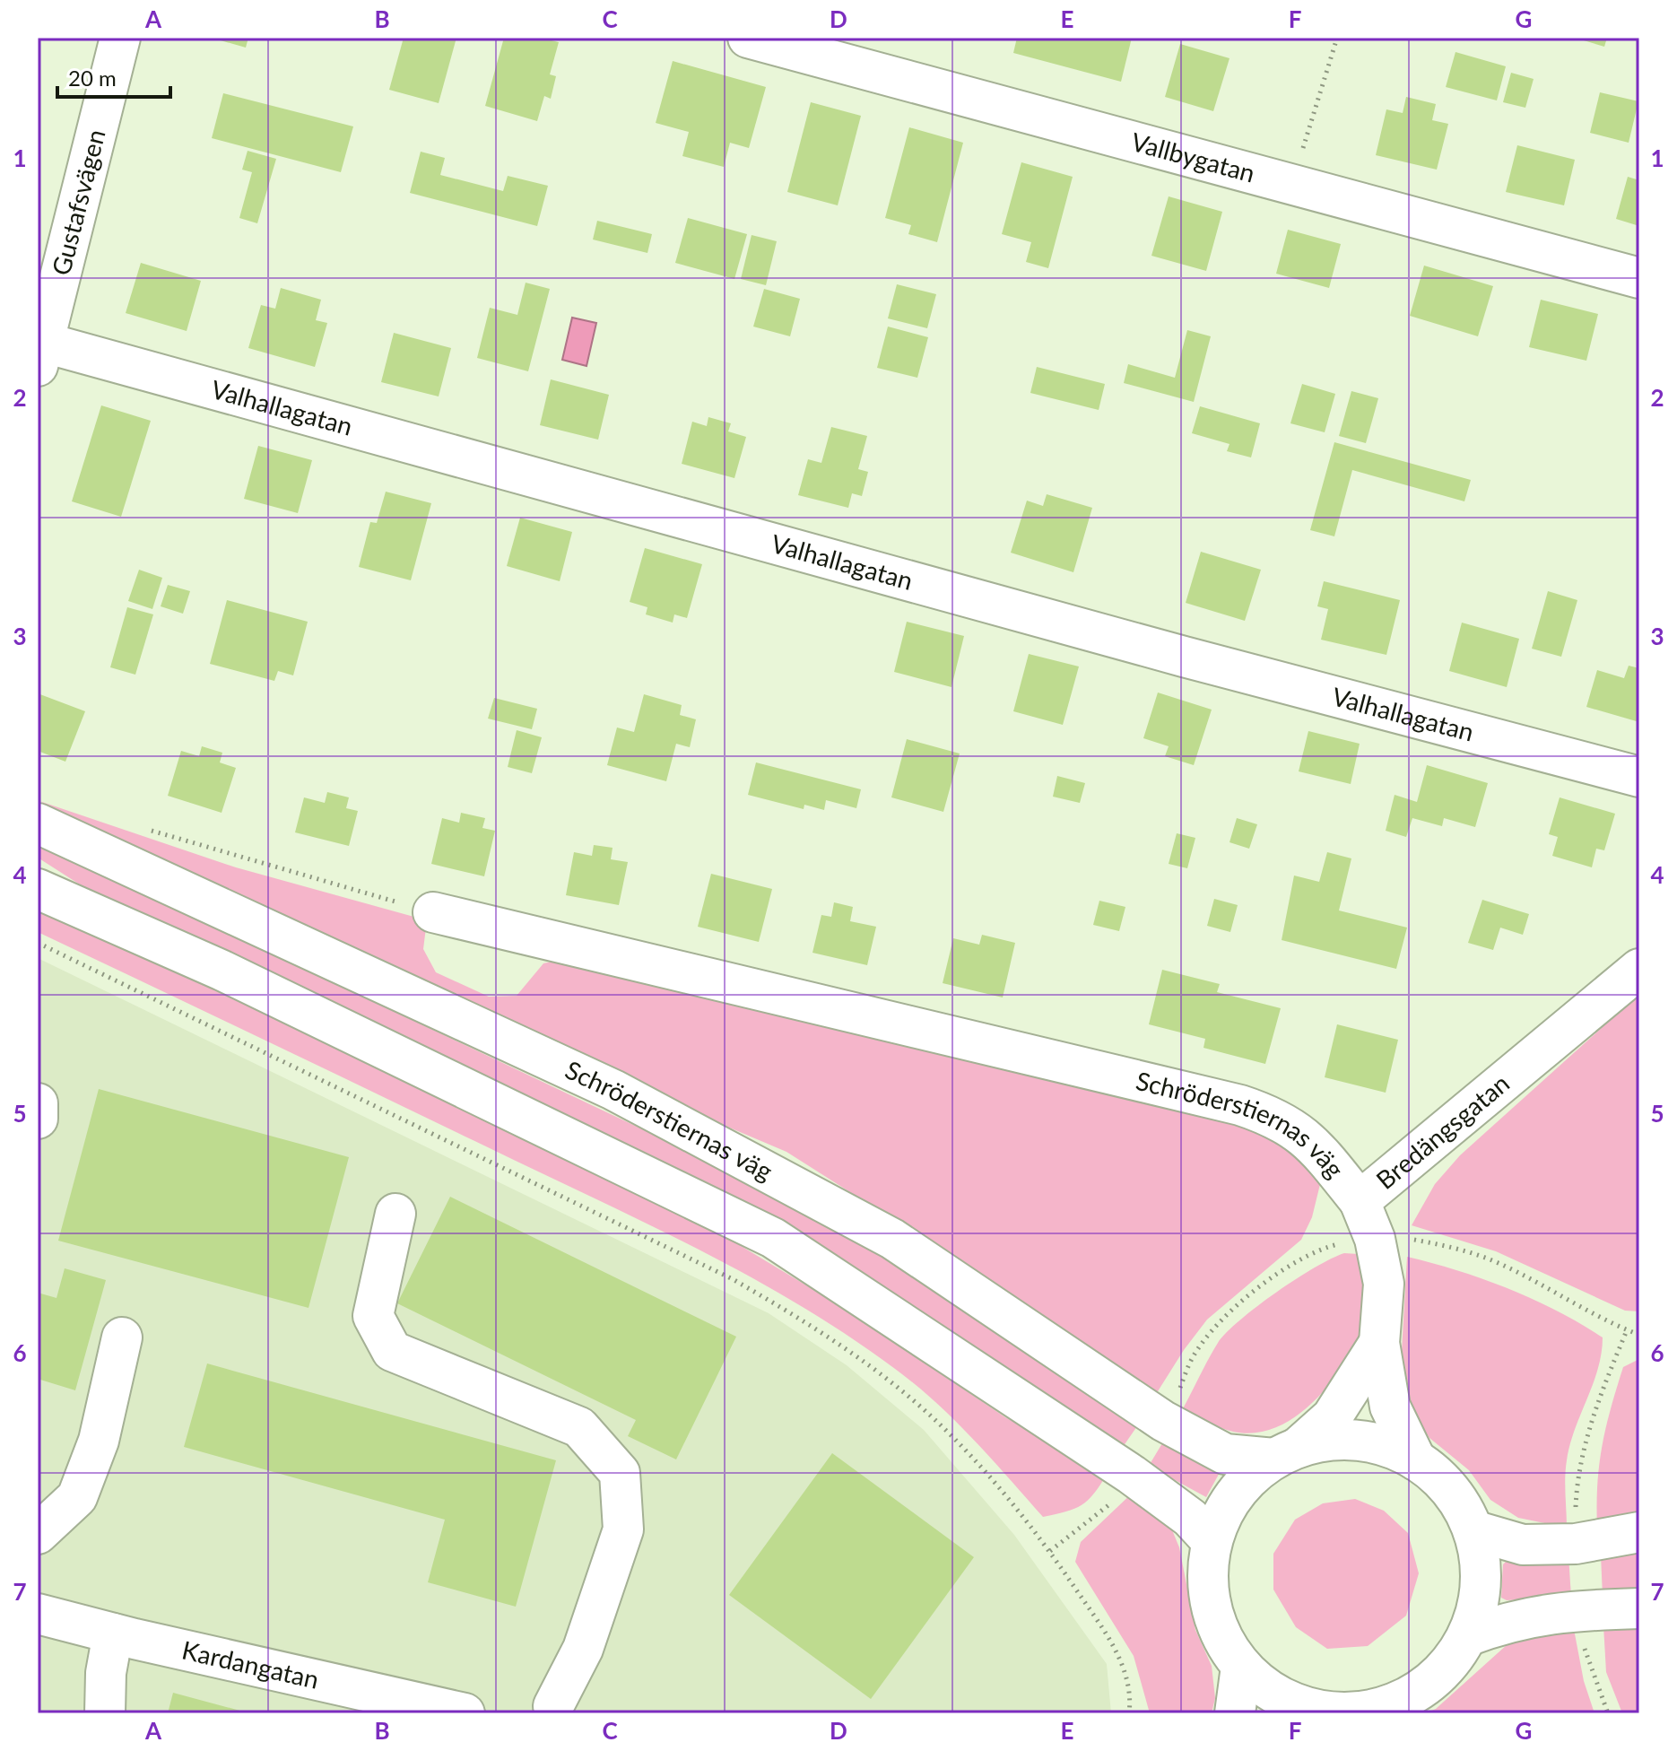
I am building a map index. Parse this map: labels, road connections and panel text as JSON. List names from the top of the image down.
{
  "streets": {
    "street": [
      "Vallbygatan",
      "Gustafsvägen",
      "Valhallagatan",
      "Schröderstiernas väg",
      "Bredängsgatan",
      "Kardangatan"
    ]
  },
  "crossings": [
    ["Gustafsvägen", "Valhallagatan"],
    ["Schröderstiernas väg", "Bredängsgatan"]
  ],
  "scale_bar": "20 m",
  "grid": {
    "columns": [
      "A",
      "B",
      "C",
      "D",
      "E",
      "F",
      "G"
    ],
    "rows": [
      "1",
      "2",
      "3",
      "4",
      "5",
      "6",
      "7"
    ]
  }
}
